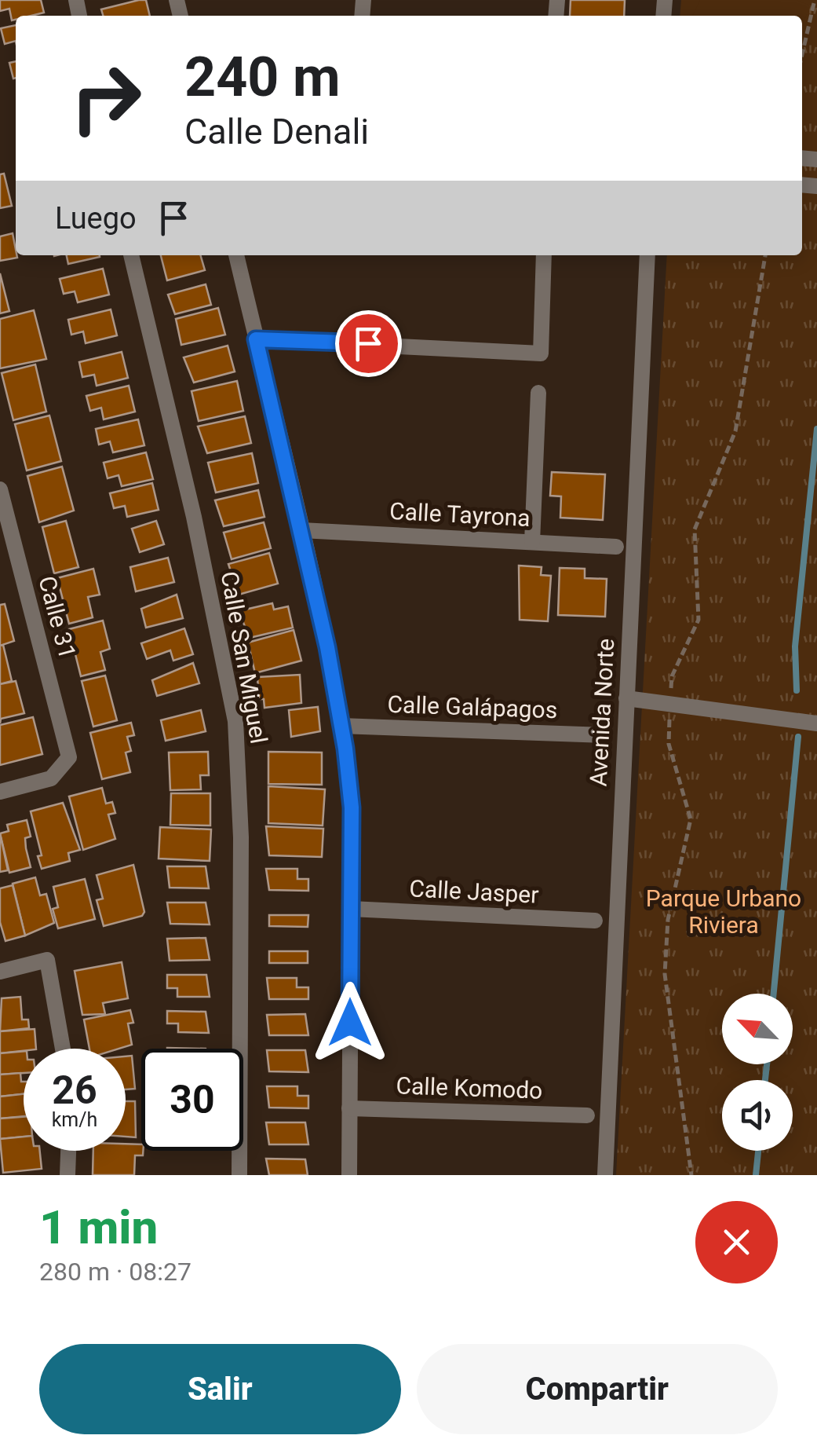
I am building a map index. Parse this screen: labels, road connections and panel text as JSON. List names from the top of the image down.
{
  "streets": {
    "street": [
      "Calle Tayrona",
      "Calle 31",
      "Calle San Miguel",
      "Calle Galápagos",
      "Avenida Norte",
      "Calle Jasper",
      "Calle Komodo"
    ]
  },
  "parks": ["Parque Urbano Riviera"],
  "north": "top left",
  "page": {
    "turn": ["240 m", "Calle Denali"],
    "then": "Luego",
    "speed": "26 km/h",
    "limit": "30",
    "heading": ["1 min", "280 m · 08:27"],
    "buttons": ["Salir", "Compartir"]
  }
}
